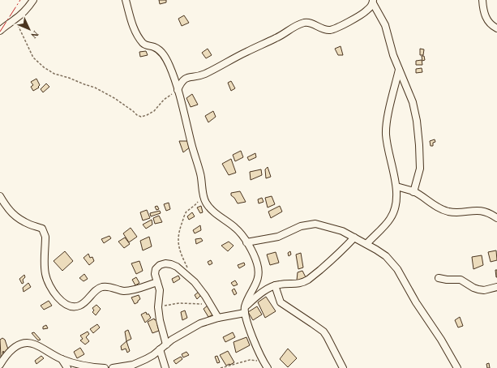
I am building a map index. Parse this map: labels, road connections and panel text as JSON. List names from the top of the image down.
{
  "north": "bottom right"
}
